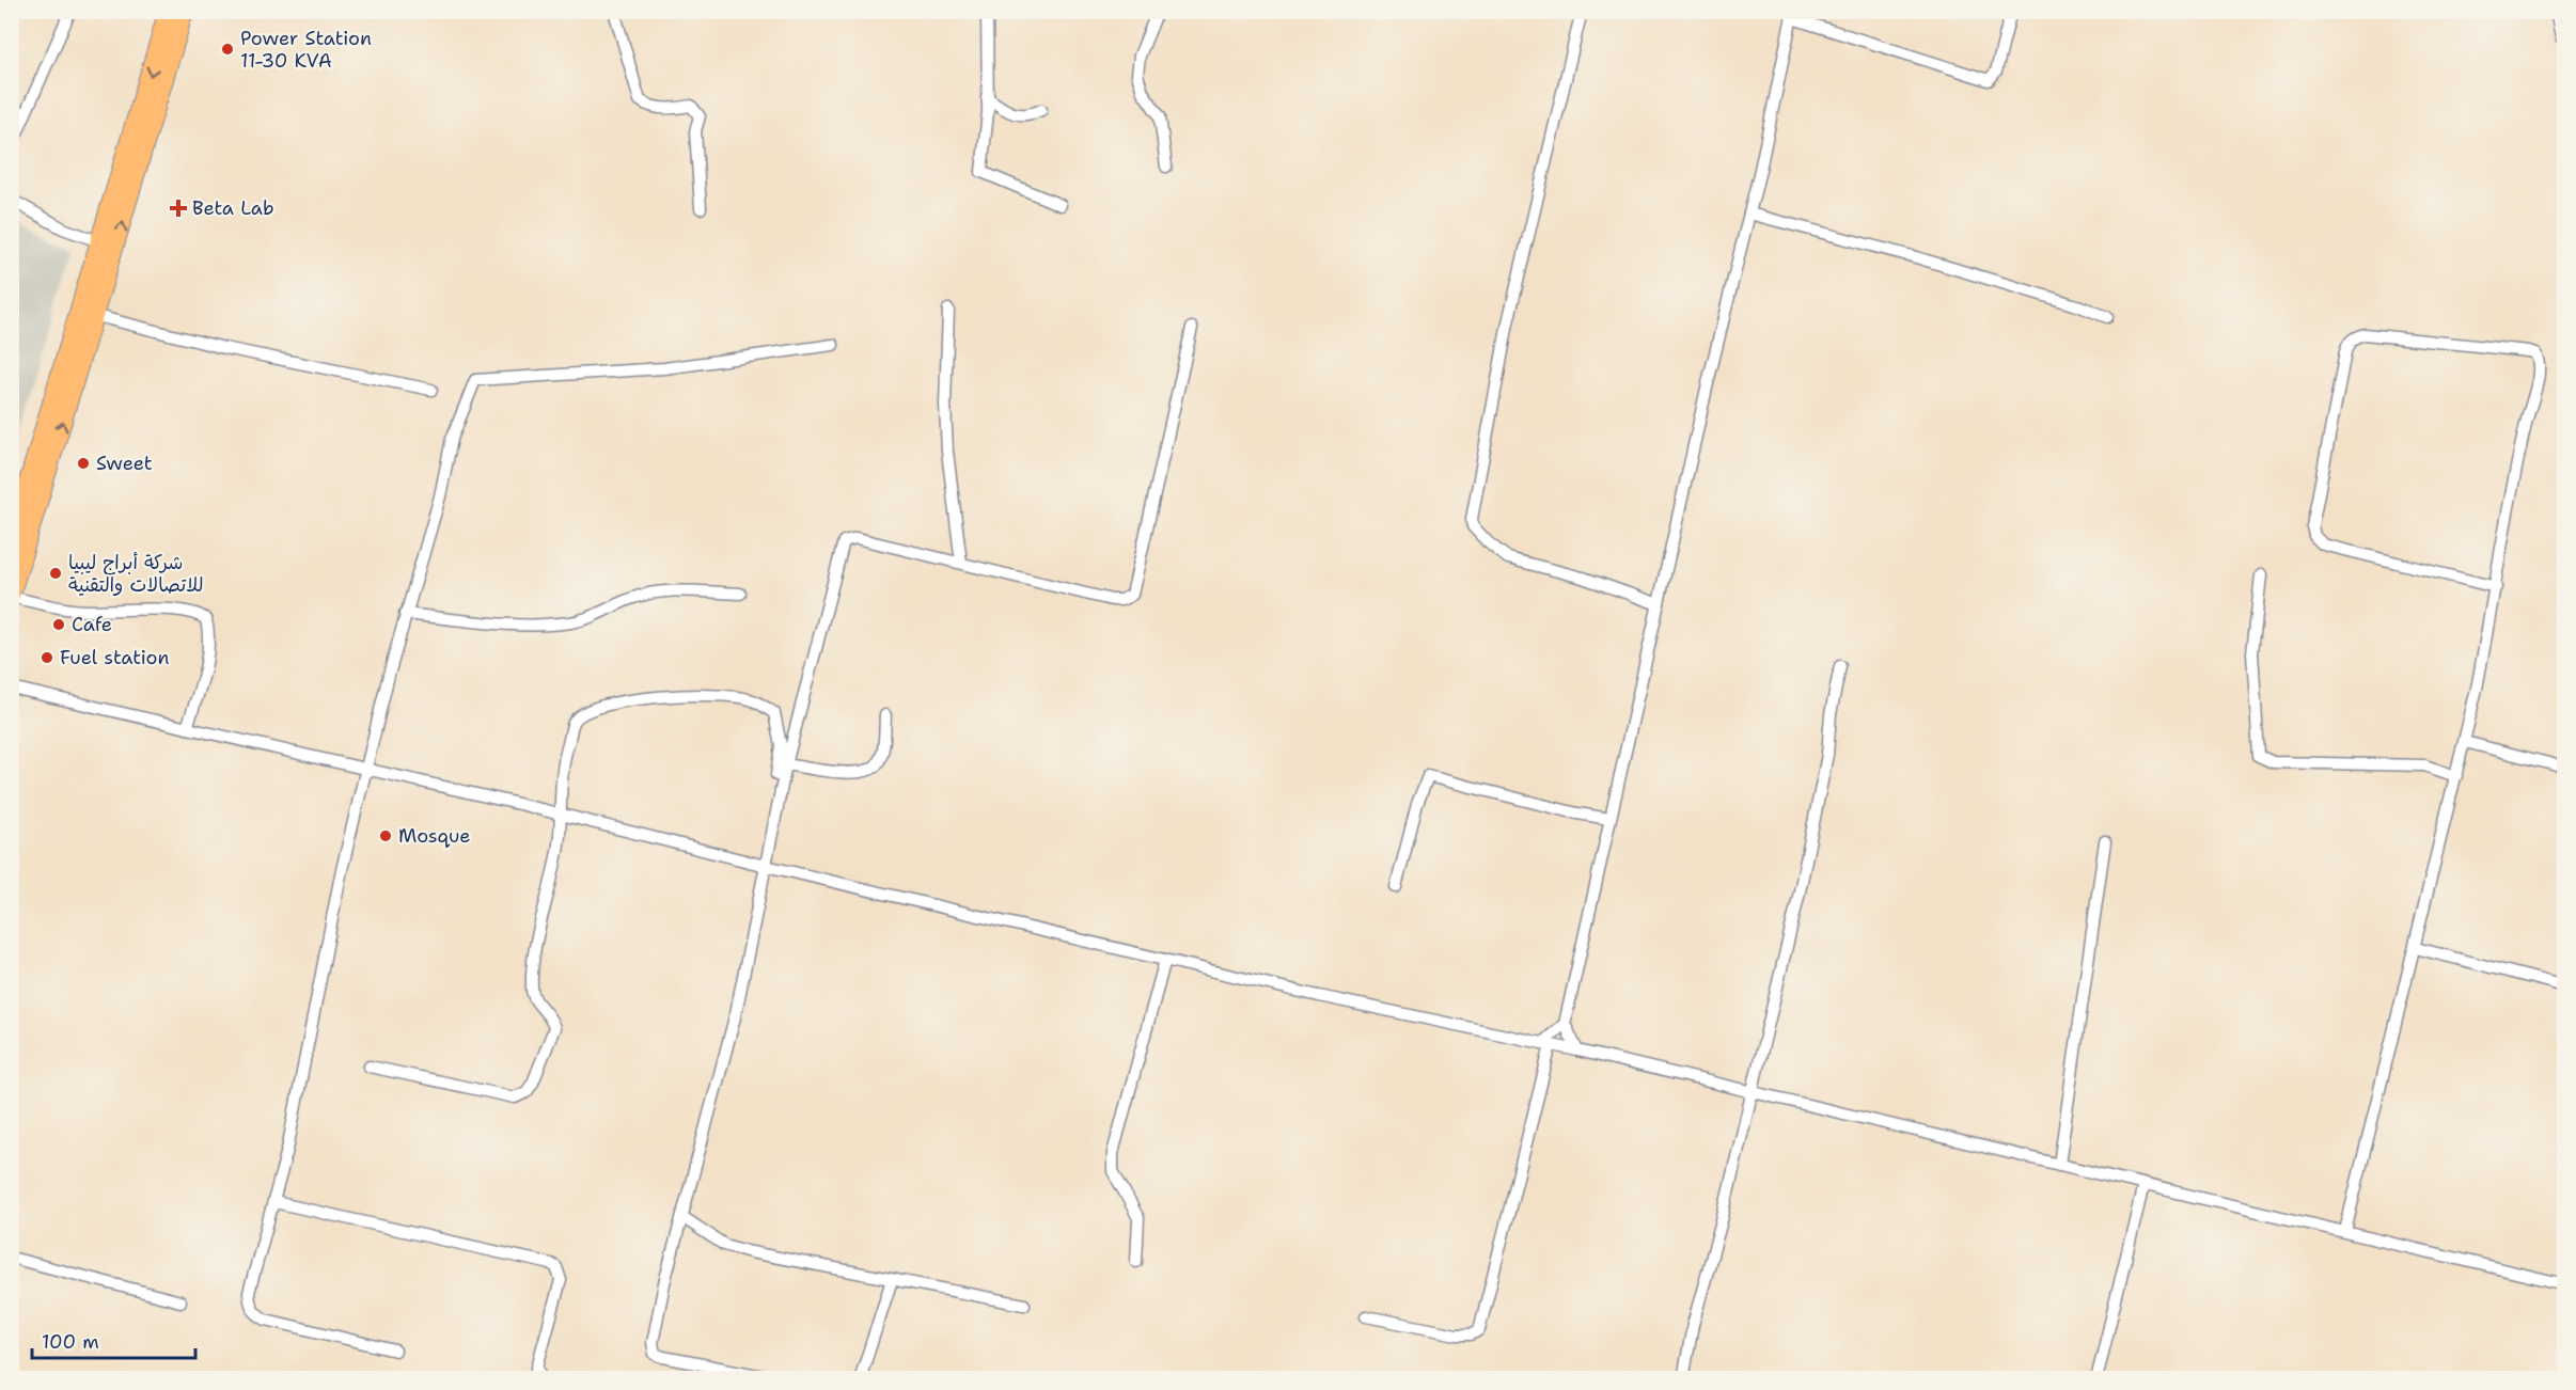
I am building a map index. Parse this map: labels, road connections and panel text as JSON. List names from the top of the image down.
{
  "places": {
    "other": [
      "Power Station 11-30 KVA",
      "Sweet",
      "شركة أبراج ليبيا للاتصالات والتقنية",
      "Cafe",
      "Fuel station",
      "Mosque"
    ],
    "health": ["Beta Lab"]
  },
  "scale_bar": "100 m"
}
